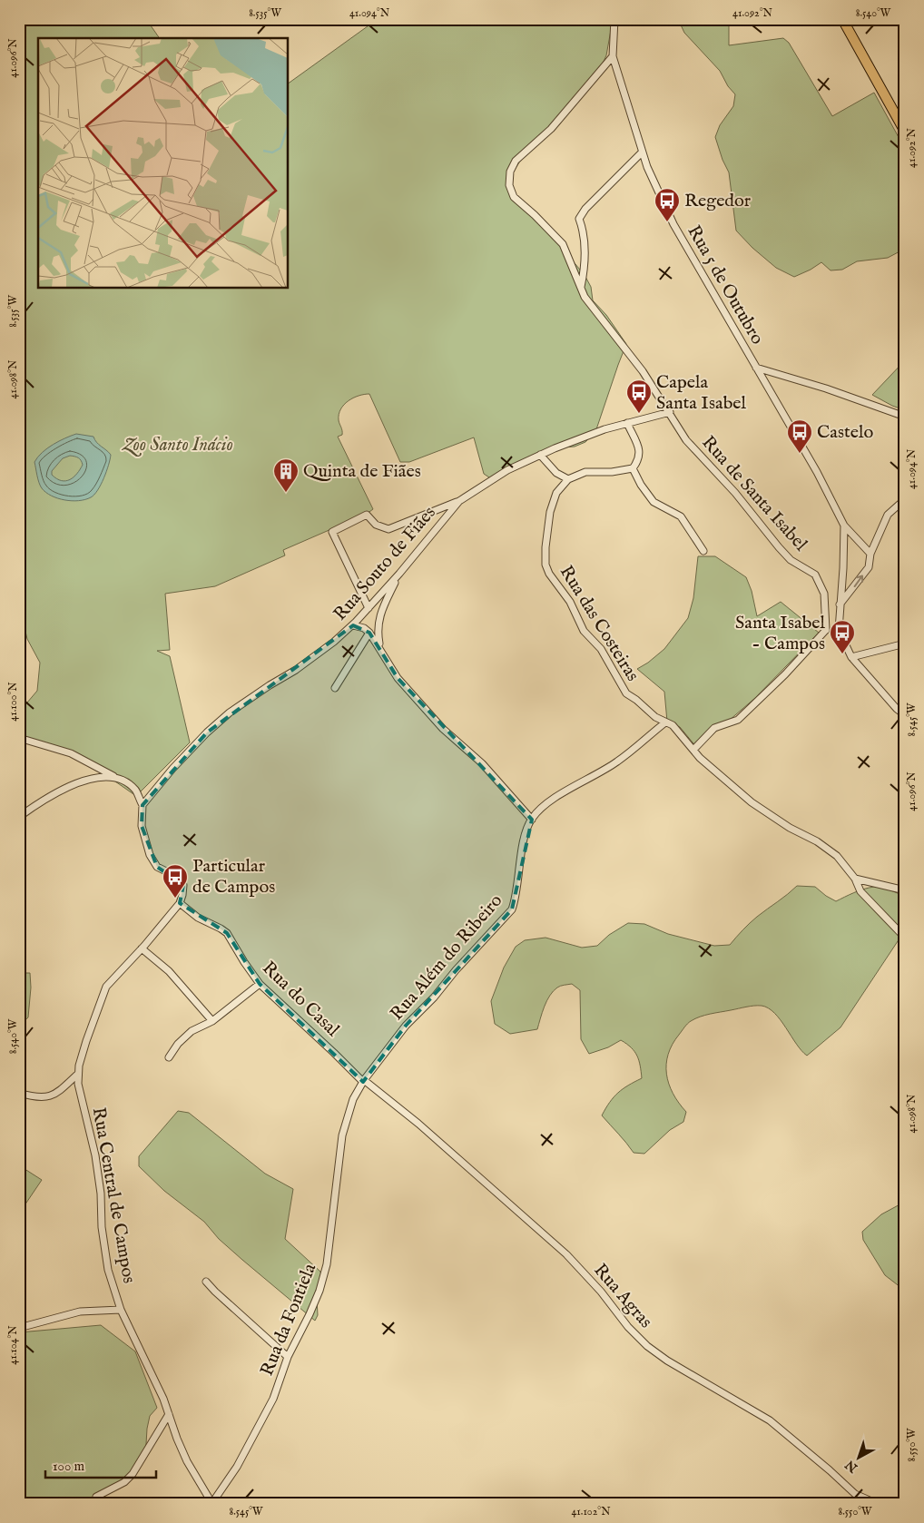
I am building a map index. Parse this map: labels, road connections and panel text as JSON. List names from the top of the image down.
{
  "streets": {
    "street": [
      "Rua 5 de Outubro",
      "Rua de Santa Isabel",
      "Rua Souto de Fiães",
      "Rua das Costeiras",
      "Rua Além do Ribeiro",
      "Rua do Casal",
      "Rua Central de Campos",
      "Rua Agras",
      "Rua da Fontiela"
    ]
  },
  "crossings": [
    ["Rua 5 de Outubro", "Rua de Santa Isabel"],
    ["Rua de Santa Isabel", "Rua Souto de Fiães"],
    ["Rua das Costeiras", "Rua Além do Ribeiro"],
    ["Rua Além do Ribeiro", "Rua do Casal"],
    ["Rua Além do Ribeiro", "Rua Agras"],
    ["Rua Além do Ribeiro", "Rua da Fontiela"],
    ["Rua do Casal", "Rua Central de Campos"],
    ["Rua do Casal", "Rua Agras"],
    ["Rua do Casal", "Rua da Fontiela"],
    ["Rua Central de Campos", "Rua da Fontiela"],
    ["Rua Agras", "Rua da Fontiela"]
  ],
  "parks": ["Zoo Santo Inácio"],
  "places": {
    "bus stop": [
      "Regedor",
      "Capela Santa Isabel",
      "Castelo",
      "Santa Isabel - Campos",
      "Particular de Campos"
    ],
    "building": ["Quinta de Fiães"]
  },
  "scale_bar": "100 m",
  "north": "bottom left",
  "coordinates": [
    "8.535°W",
    "41.094°N",
    "41.092°N",
    "8.540°W",
    "41.096°N",
    "41.098°N",
    "41.100°N",
    "8.545°W",
    "41.104°N",
    "8.550°W",
    "41.102°N"
  ]
}
